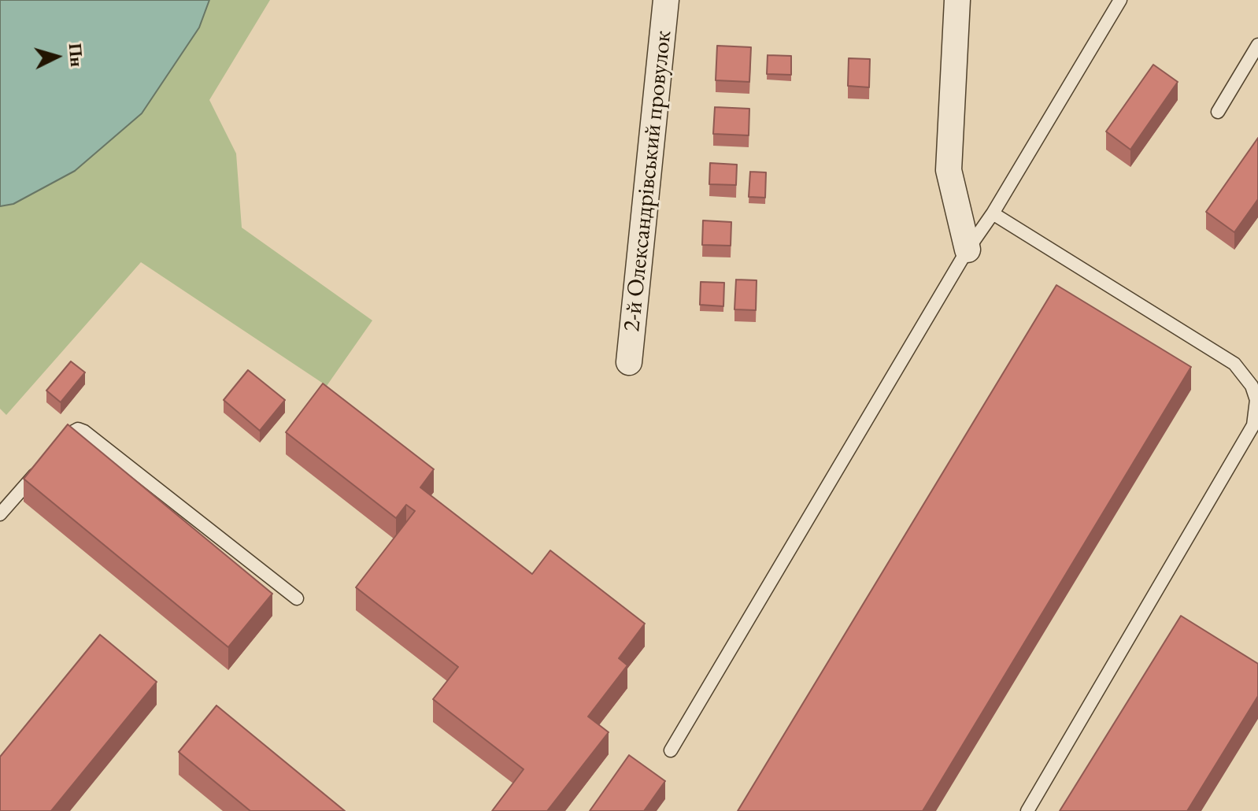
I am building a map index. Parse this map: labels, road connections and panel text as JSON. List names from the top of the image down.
{
  "streets": {
    "street": ["2-й Олександрівський провулок"]
  },
  "north": "right"
}
